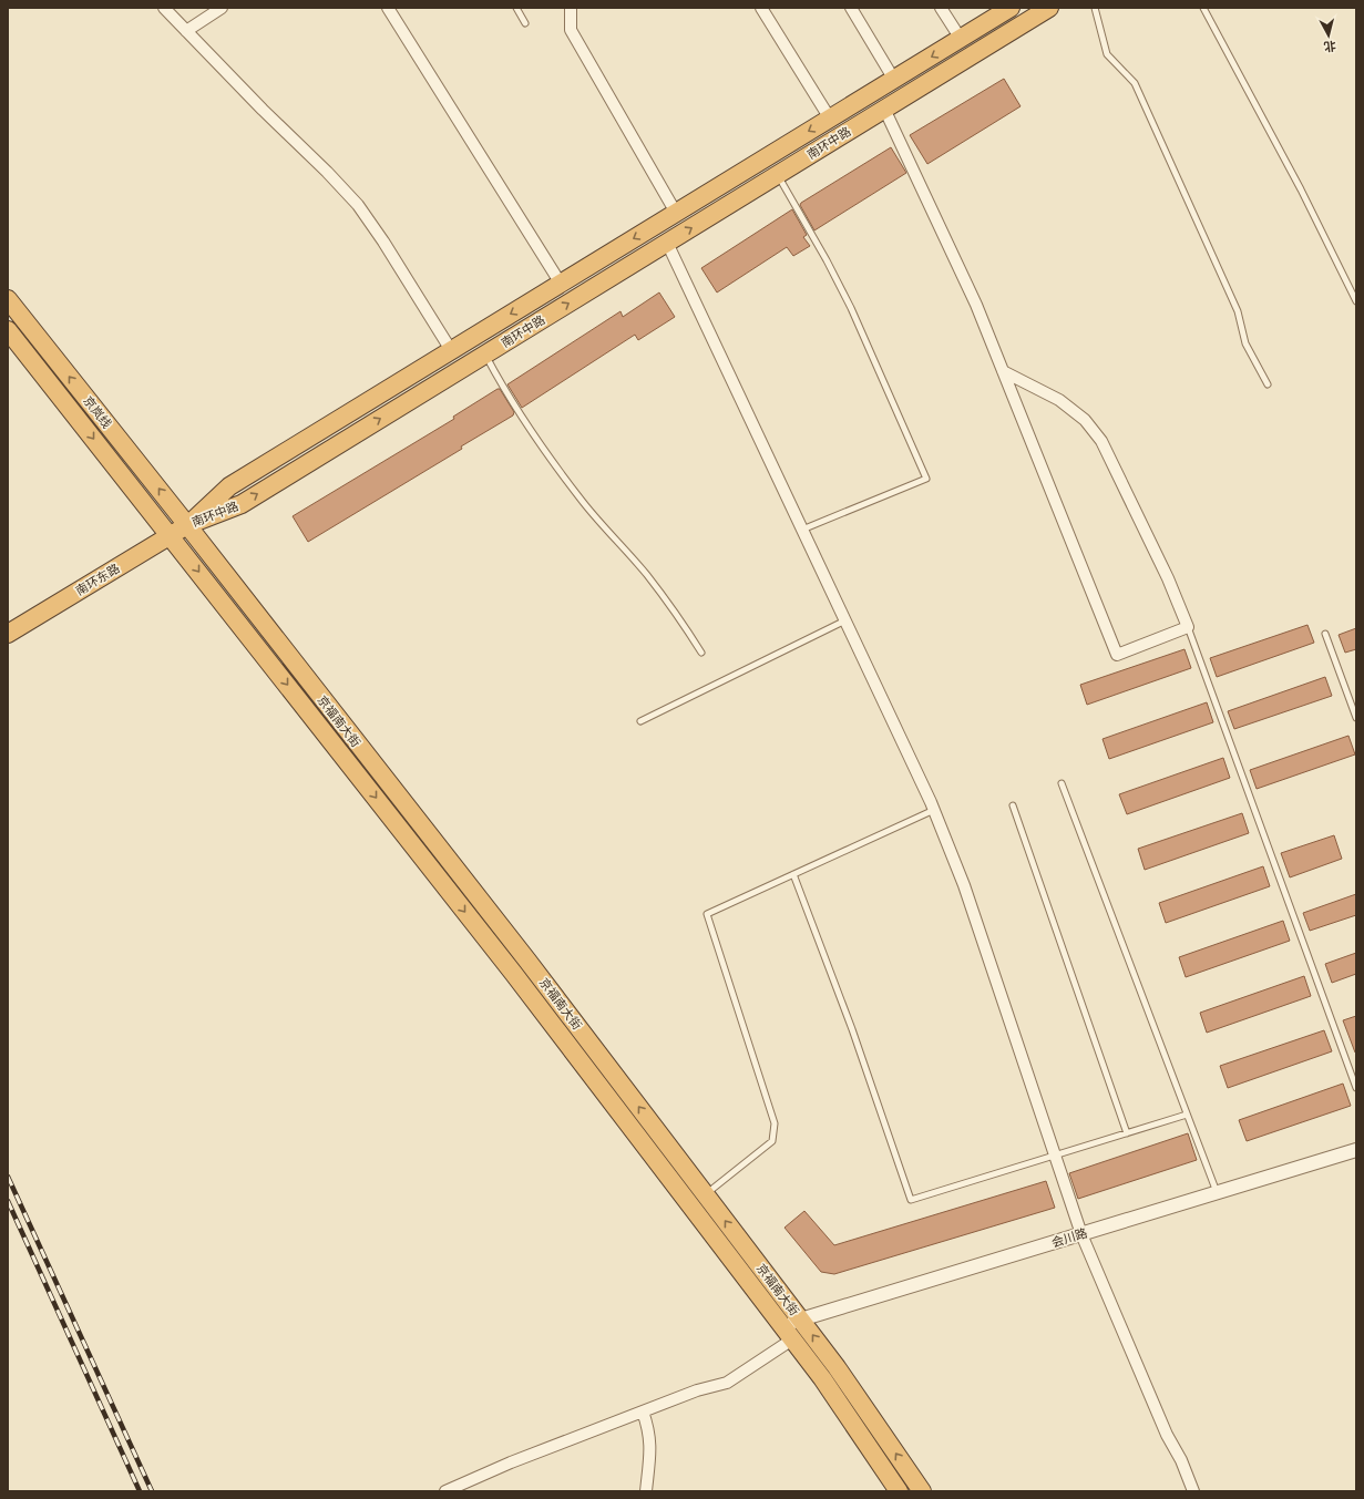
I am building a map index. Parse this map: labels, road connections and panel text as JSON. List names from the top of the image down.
{
  "streets": {
    "highway": [
      "南环中路",
      "京岚线",
      "南环东路",
      "京福南大街"
    ],
    "street": ["会川路"]
  },
  "crossings": [
    ["南环中路", "京岚线"],
    ["南环中路", "南环东路"],
    ["南环中路", "京福南大街"],
    ["京岚线", "南环东路"],
    ["京岚线", "京福南大街"],
    ["南环东路", "京福南大街"],
    ["京福南大街", "会川路"]
  ],
  "north": "bottom"
}
